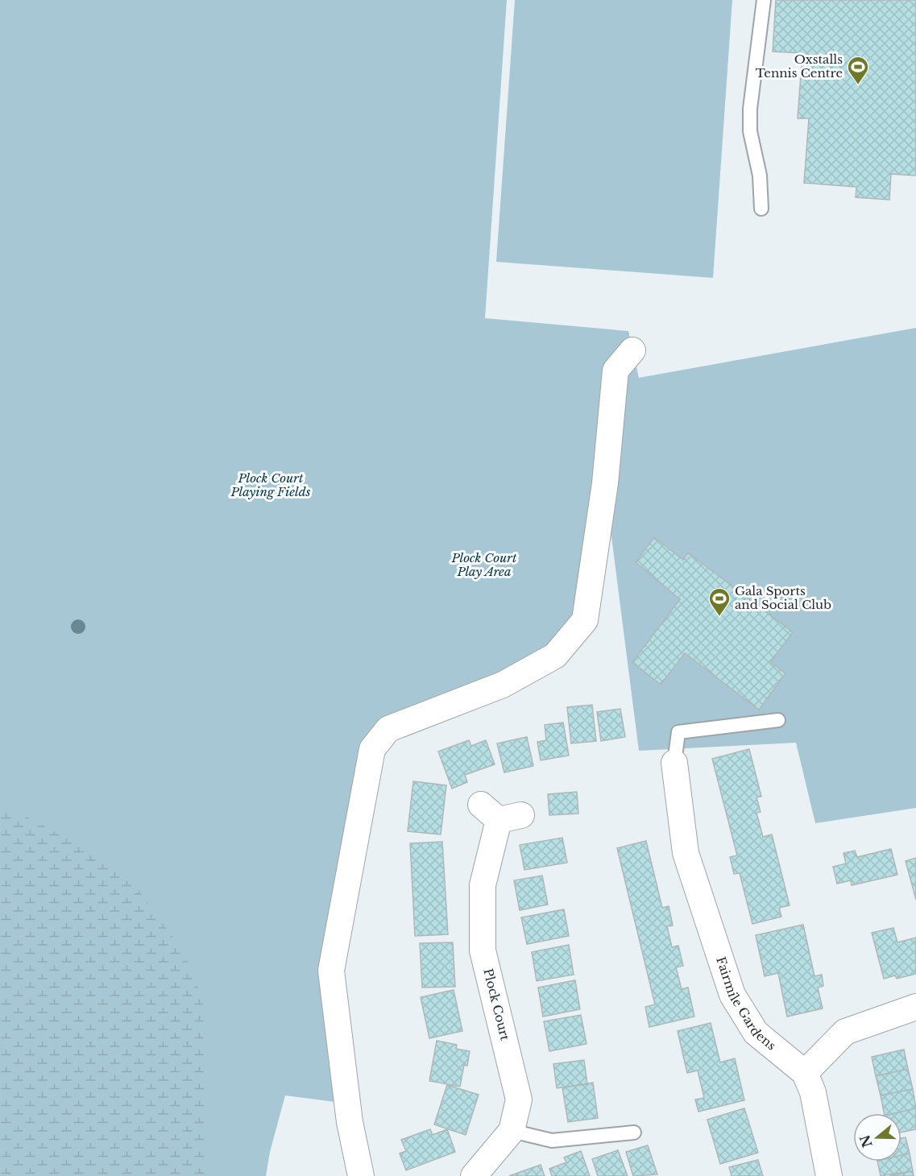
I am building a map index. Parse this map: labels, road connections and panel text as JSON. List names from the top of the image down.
{
  "streets": {
    "street": ["Fairmile Gardens", "Plock Court"]
  },
  "parks": ["Plock Court Playing Fields", "Plock Court Play Area"],
  "places": {
    "sports": ["Oxstalls Tennis Centre", "Gala Sports and Social Club"]
  },
  "north": "left"
}
